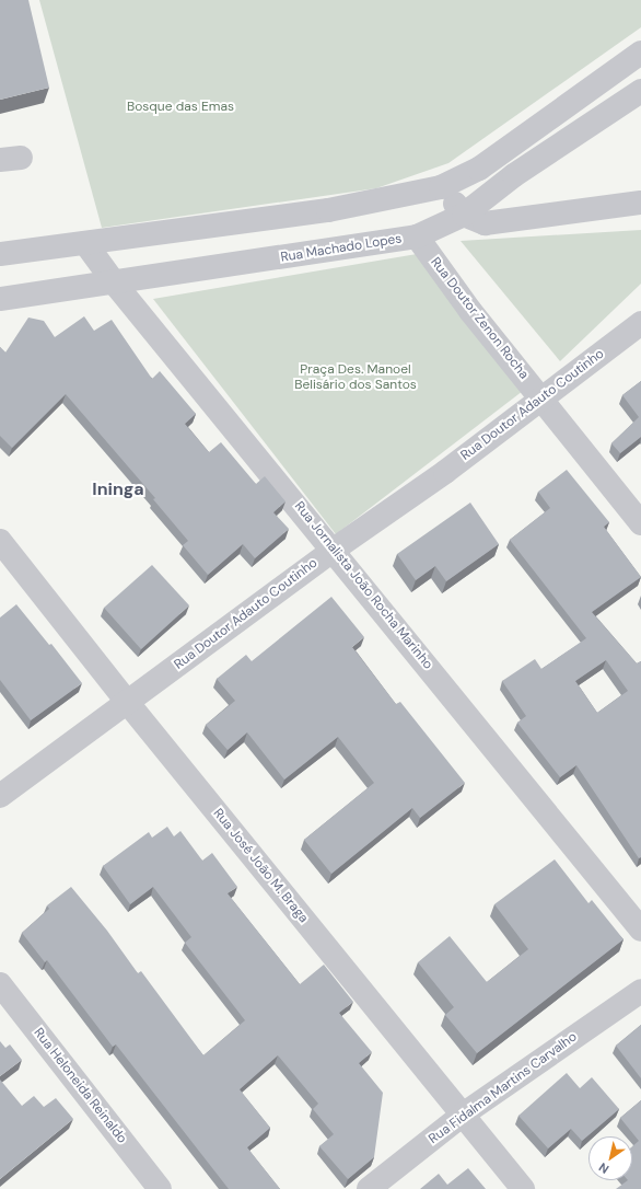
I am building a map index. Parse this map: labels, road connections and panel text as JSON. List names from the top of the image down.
{
  "streets": {
    "street": [
      "Rua Machado Lopes",
      "Rua Doutor Zenon Rocha",
      "Rua Doutor Adauto Coutinho",
      "Rua Jornalista João Rocha Marinho",
      "Rua José João M. Braga",
      "Rua Heloneida Reinaldo",
      "Rua Fidalma Martins Carvalho"
    ]
  },
  "crossings": [
    ["Rua Machado Lopes", "Rua Doutor Zenon Rocha"],
    ["Rua Machado Lopes", "Rua Jornalista João Rocha Marinho"],
    ["Rua Doutor Zenon Rocha", "Rua Doutor Adauto Coutinho"],
    ["Rua Doutor Adauto Coutinho", "Rua Jornalista João Rocha Marinho"],
    ["Rua Doutor Adauto Coutinho", "Rua José João M. Braga"],
    ["Rua José João M. Braga", "Rua Fidalma Martins Carvalho"]
  ],
  "districts": ["Ininga"],
  "parks": ["Bosque das Emas", "Praça Des. Manoel Belisário dos Santos"],
  "north": "bottom left"
}
